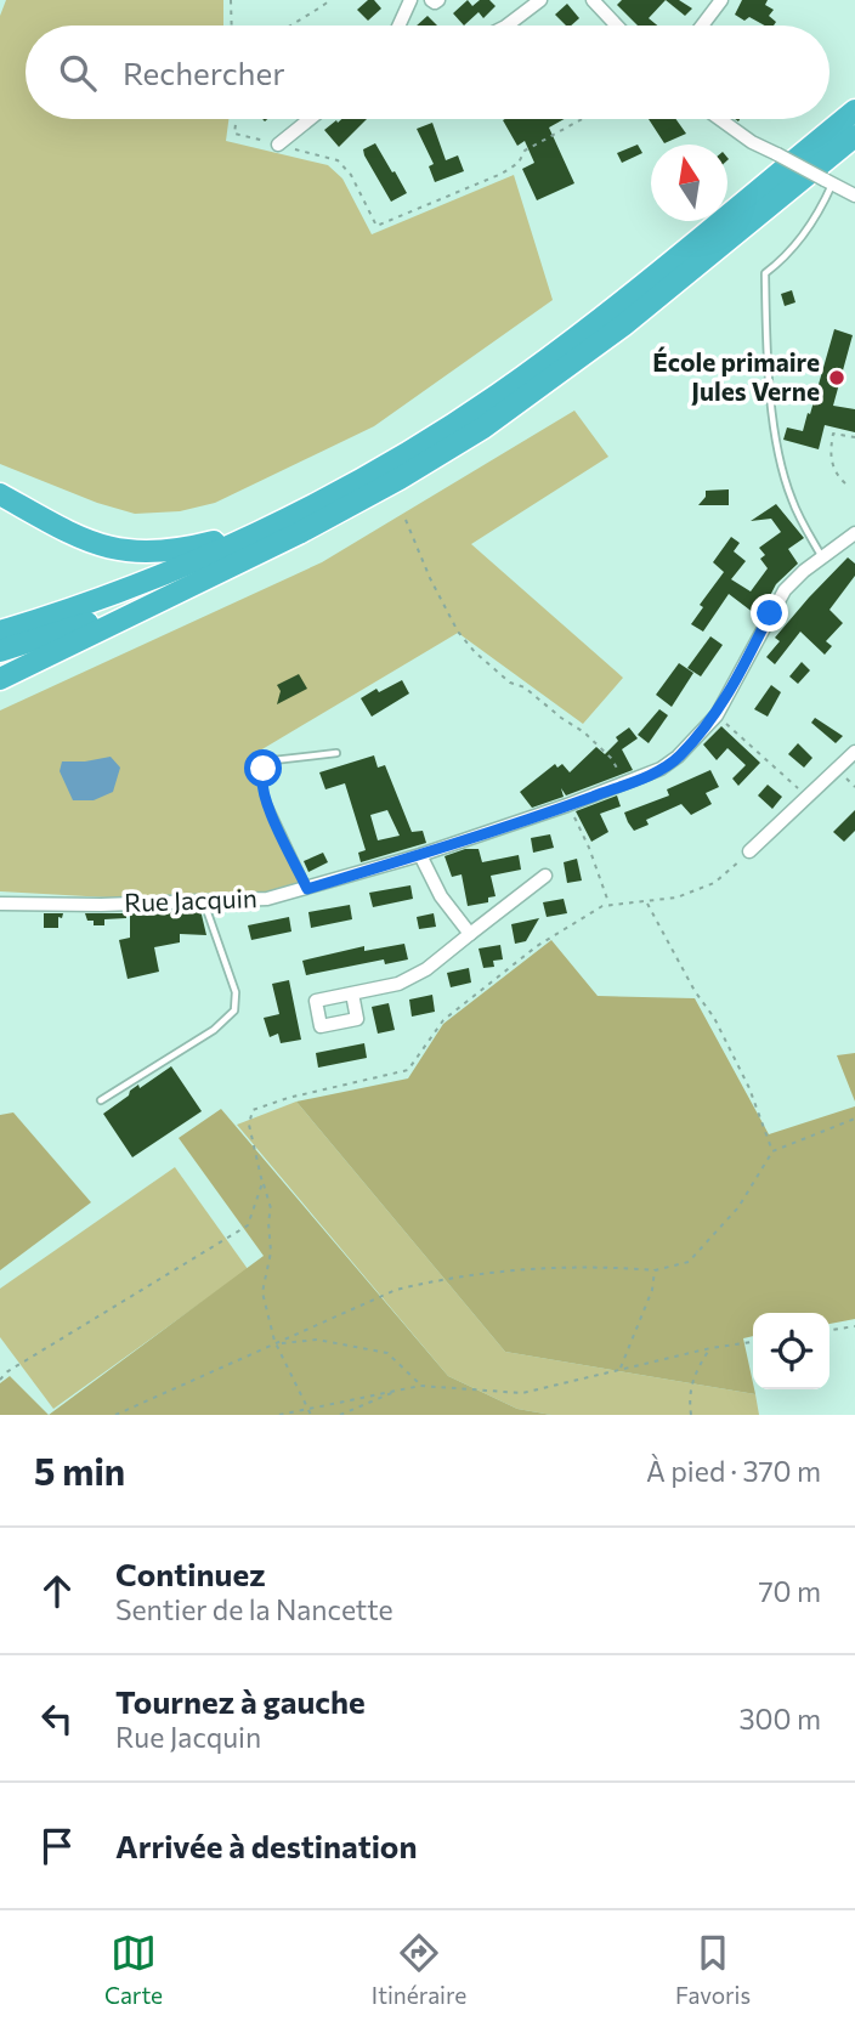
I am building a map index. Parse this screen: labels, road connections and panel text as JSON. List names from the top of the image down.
{
  "streets": {
    "street": ["Rue Jacquin"]
  },
  "places": ["École primaire Jules Verne"],
  "north": "top",
  "page": {
    "search": "Rechercher",
    "heading": ["5 min", "À pied · 370 m"],
    "list": [
      ["Continuez", "Sentier de la Nancette", "70 m"],
      ["Tournez à gauche", "Rue Jacquin", "300 m"],
      "Arrivée à destination"
    ],
    "nav": ["Carte", "Itinéraire", "Favoris"]
  }
}
